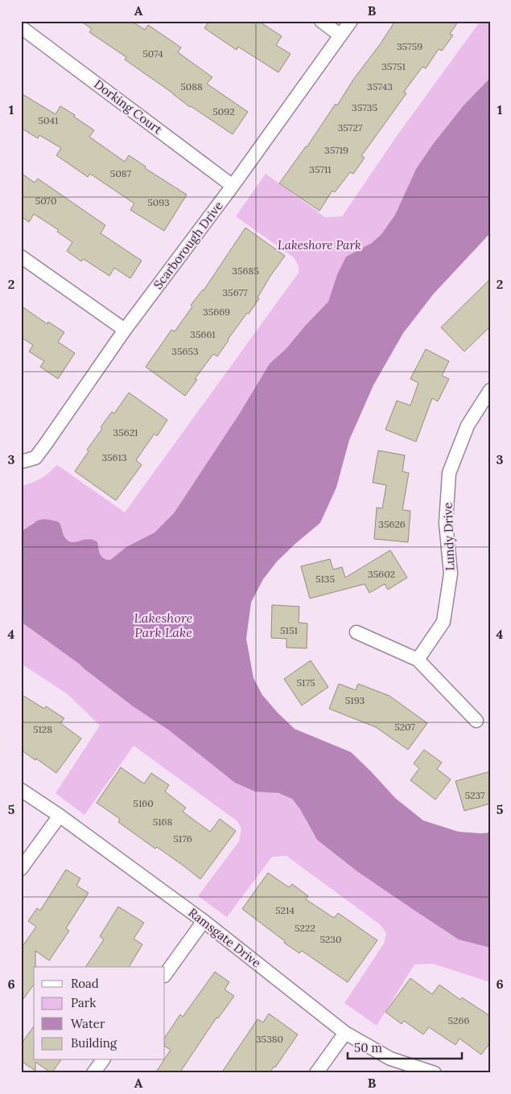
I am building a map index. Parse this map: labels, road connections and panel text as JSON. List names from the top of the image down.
{
  "streets": {
    "street": [
      "Dorking Court",
      "Scarborough Drive",
      "Lundy Drive",
      "Ramsgate Drive"
    ]
  },
  "crossings": [
    ["Dorking Court", "Scarborough Drive"]
  ],
  "water": ["Lakeshore Park Lake"],
  "parks": ["Lakeshore Park"],
  "house_numbers": [
    "35759",
    "5074",
    "35751",
    "5088",
    "35743",
    "35735",
    "5092",
    "5041",
    "35727",
    "35719",
    "35711",
    "5087",
    "5070",
    "5093",
    "35685",
    "35677",
    "35669",
    "35661",
    "35653",
    "35621",
    "35613",
    "35626",
    "35602",
    "5135",
    "5151",
    "5175",
    "5193",
    "5207",
    "5128",
    "5237",
    "5160",
    "5168",
    "5176",
    "5214",
    "5222",
    "5230",
    "5266",
    "35380"
  ],
  "legend": [
    "Road",
    "Park",
    "Water",
    "Building"
  ],
  "scale_bar": "50 m",
  "grid": {
    "columns": ["A", "B"],
    "rows": [
      "1",
      "2",
      "3",
      "4",
      "5",
      "6"
    ]
  }
}
